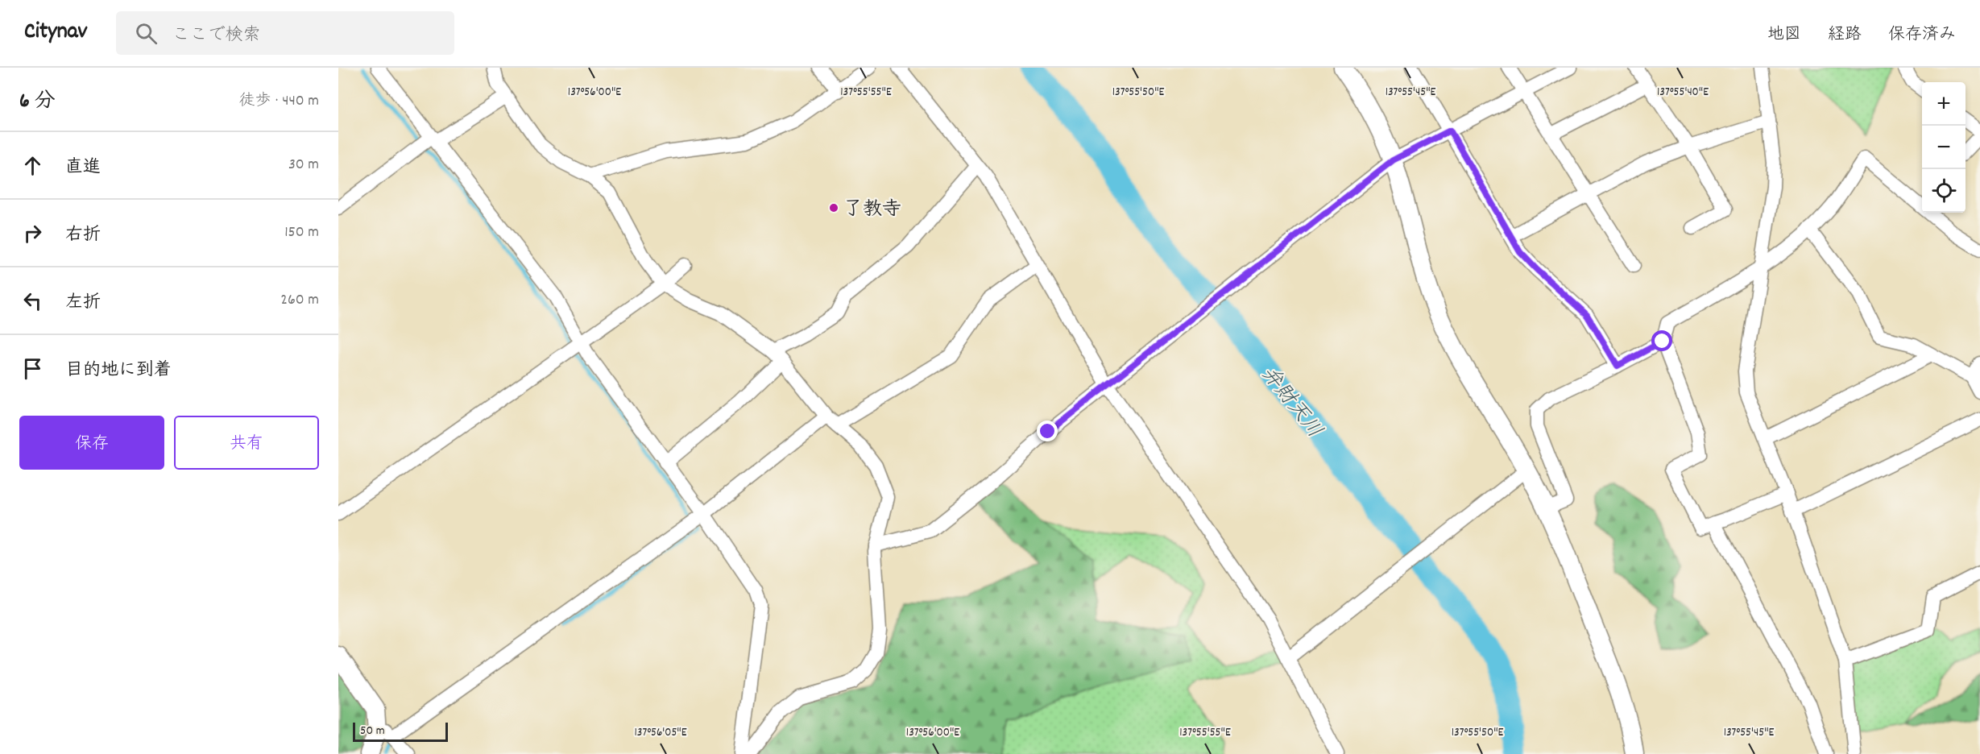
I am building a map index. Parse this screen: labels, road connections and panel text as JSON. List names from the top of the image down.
{
  "water": ["弁財天川"],
  "places": ["了教寺"],
  "scale_bar": "50 m",
  "page": {
    "header": "Citynav",
    "search": "ここで検索",
    "nav": ["地図", "経路", "保存済み"],
    "heading": ["6 分", "徒歩 · 440 m"],
    "map_buttons": ["+", "−"],
    "list": [
      ["直進", "30 m"],
      ["右折", "150 m"],
      ["左折", "260 m"],
      "目的地に到着"
    ],
    "buttons": ["保存", "共有"],
    "scale": "50 m"
  },
  "coordinates": [
    "137°56'00\"E",
    "137°55'55\"E",
    "137°55'50\"E",
    "137°55'45\"E",
    "137°55'40\"E",
    "137°56'05\"E"
  ]
}
